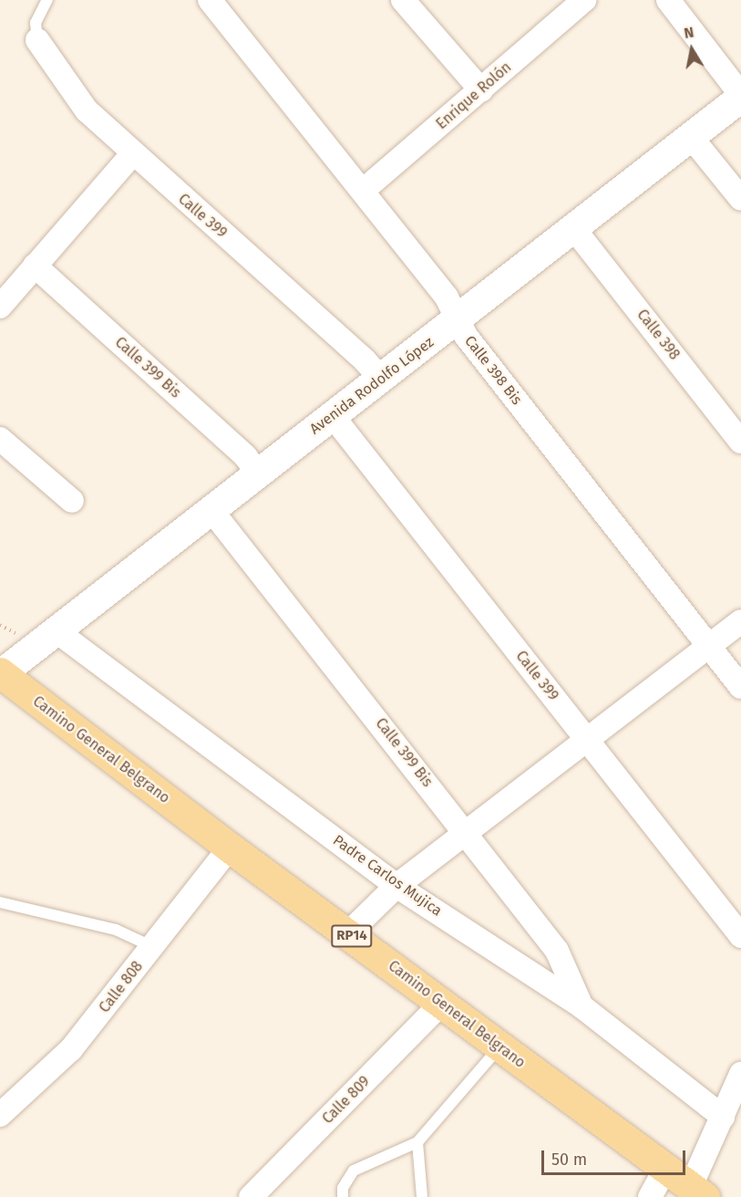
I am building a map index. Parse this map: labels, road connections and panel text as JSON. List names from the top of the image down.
{
  "streets": {
    "main road": ["Camino General Belgrano", "RP14"],
    "street": [
      "Enrique Rolón",
      "Calle 399",
      "Calle 398",
      "Calle 399 Bis",
      "Calle 398 Bis",
      "Avenida Rodolfo López",
      "Padre Carlos Mujica",
      "Calle 808",
      "Calle 809"
    ]
  },
  "crossings": [
    ["Enrique Rolón", "Calle 398 Bis"],
    ["Calle 399", "Avenida Rodolfo López"],
    ["Calle 398", "Avenida Rodolfo López"],
    ["Calle 399 Bis", "Avenida Rodolfo López"],
    ["Calle 399 Bis", "Padre Carlos Mujica"],
    ["Calle 398 Bis", "Avenida Rodolfo López"],
    ["Avenida Rodolfo López", "Camino General Belgrano"],
    ["Avenida Rodolfo López", "Padre Carlos Mujica"],
    ["Camino General Belgrano", "Calle 808"],
    ["Camino General Belgrano", "Calle 809"]
  ],
  "scale_bar": "50 m",
  "north": "top"
}
